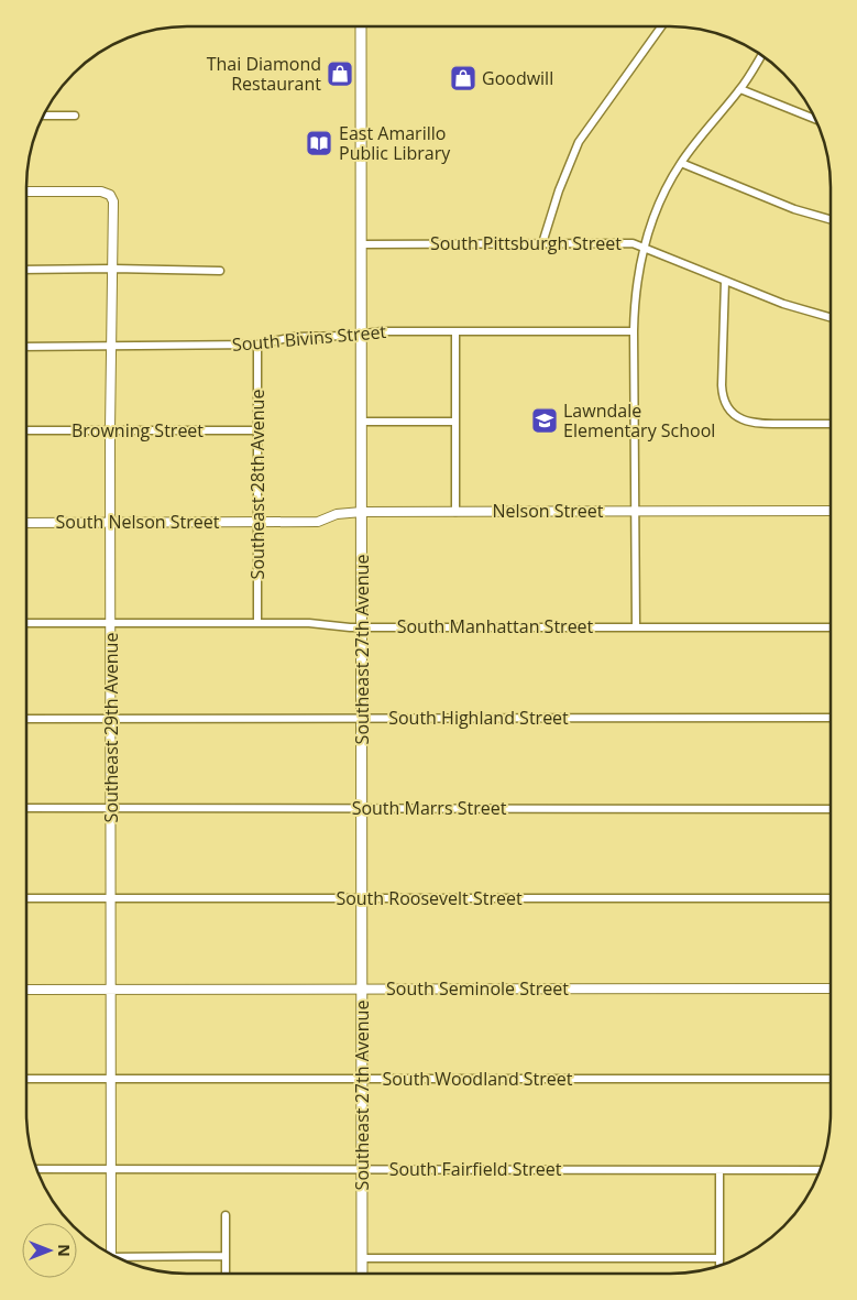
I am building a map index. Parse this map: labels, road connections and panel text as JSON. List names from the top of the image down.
{
  "streets": {
    "main road": ["Southeast 27th Avenue"],
    "street": [
      "South Pittsburgh Street",
      "South Bivins Street",
      "Browning Street",
      "Southeast 28th Avenue",
      "Nelson Street",
      "South Nelson Street",
      "South Manhattan Street",
      "South Highland Street",
      "Southeast 29th Avenue",
      "South Marrs Street",
      "South Roosevelt Street",
      "South Seminole Street",
      "South Woodland Street",
      "South Fairfield Street"
    ]
  },
  "crossings": [
    ["South Pittsburgh Street", "Southeast 27th Avenue"],
    ["South Bivins Street", "Southeast 28th Avenue"],
    ["South Bivins Street", "Southeast 27th Avenue"],
    ["South Bivins Street", "Southeast 29th Avenue"],
    ["Browning Street", "Southeast 28th Avenue"],
    ["Browning Street", "Southeast 29th Avenue"],
    ["Southeast 28th Avenue", "Nelson Street"],
    ["Southeast 28th Avenue", "South Nelson Street"],
    ["Southeast 28th Avenue", "South Manhattan Street"],
    ["Nelson Street", "South Nelson Street"],
    ["Nelson Street", "Southeast 27th Avenue"],
    ["South Nelson Street", "Southeast 29th Avenue"],
    ["South Manhattan Street", "Southeast 27th Avenue"],
    ["South Manhattan Street", "Southeast 29th Avenue"],
    ["Southeast 27th Avenue", "South Highland Street"],
    ["Southeast 27th Avenue", "South Marrs Street"],
    ["Southeast 27th Avenue", "South Roosevelt Street"],
    ["Southeast 27th Avenue", "South Seminole Street"],
    ["Southeast 27th Avenue", "South Woodland Street"],
    ["Southeast 27th Avenue", "South Fairfield Street"],
    ["South Highland Street", "Southeast 29th Avenue"],
    ["Southeast 29th Avenue", "South Marrs Street"],
    ["Southeast 29th Avenue", "South Roosevelt Street"],
    ["Southeast 29th Avenue", "South Seminole Street"],
    ["Southeast 29th Avenue", "South Woodland Street"],
    ["Southeast 29th Avenue", "South Fairfield Street"]
  ],
  "places": {
    "shop": ["Thai Diamond Restaurant", "Goodwill"],
    "library": ["East Amarillo Public Library"],
    "school or university": ["Lawndale Elementary School"]
  },
  "north": "right"
}
